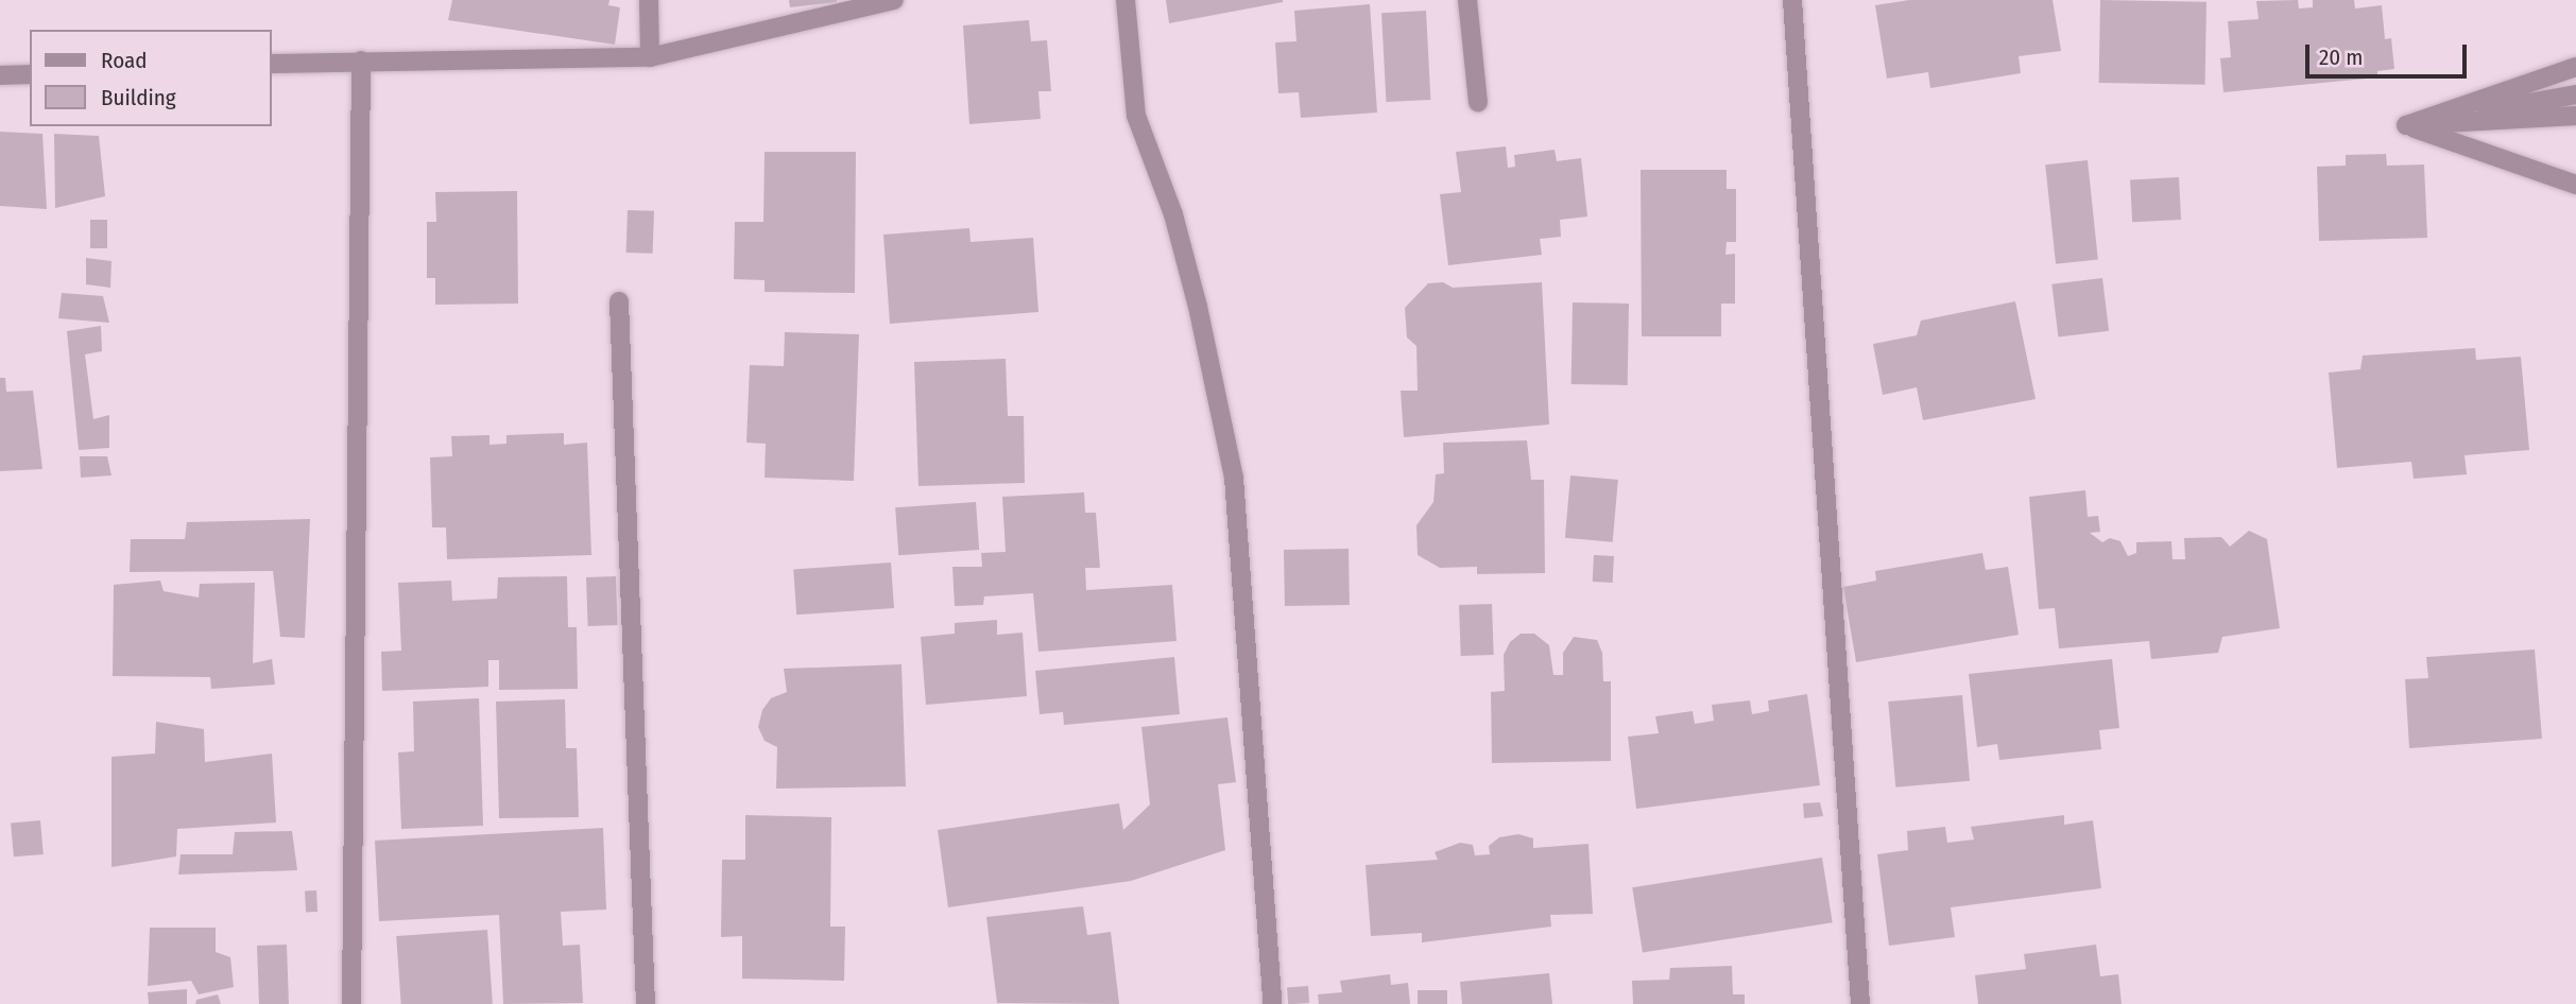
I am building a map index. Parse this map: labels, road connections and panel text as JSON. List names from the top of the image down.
{
  "legend": ["Road", "Building"],
  "scale_bar": "20 m"
}
